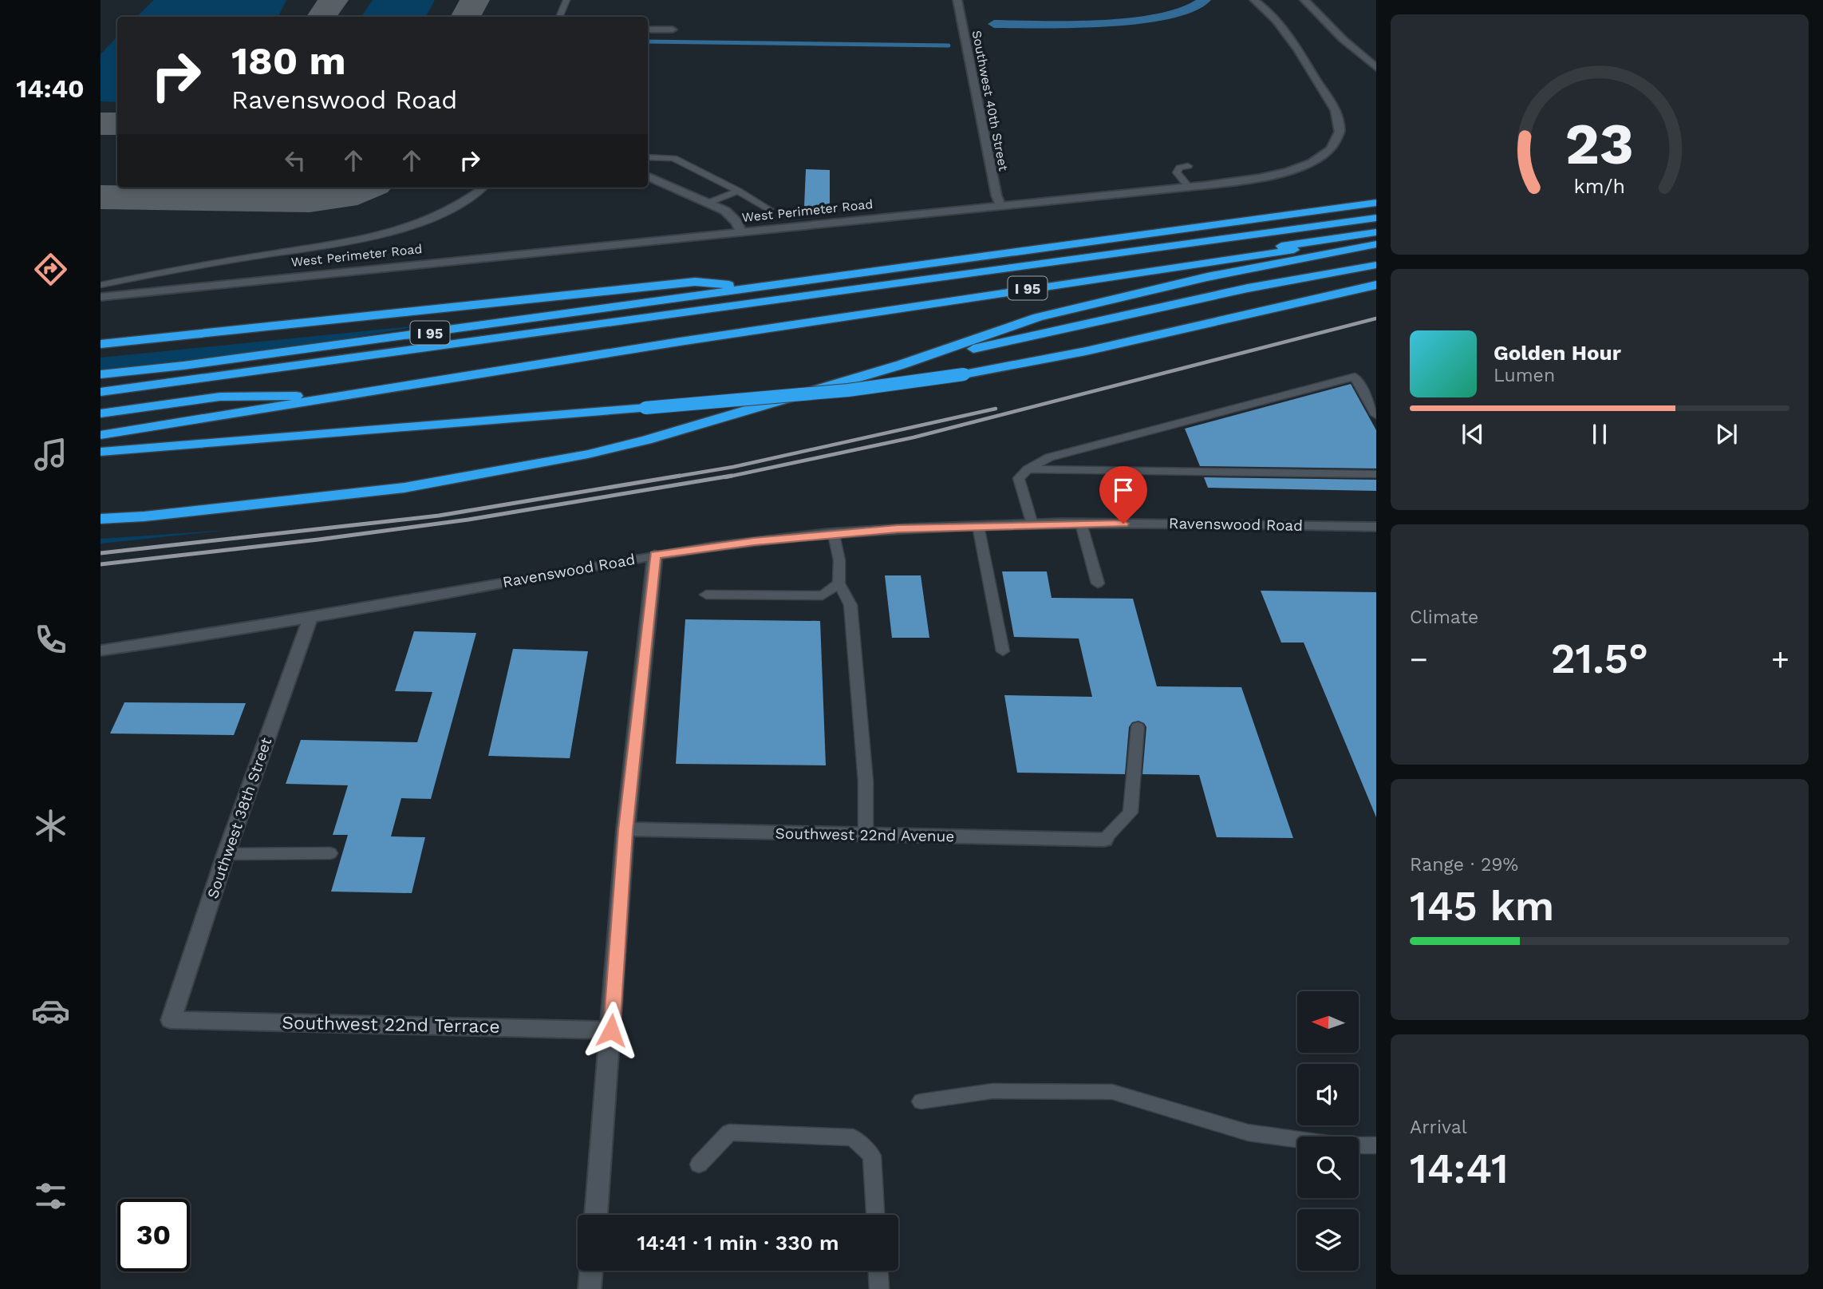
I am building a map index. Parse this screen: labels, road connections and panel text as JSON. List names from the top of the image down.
{
  "streets": {
    "highway": ["I 95"],
    "street": [
      "Southwest 40th Street",
      "West Perimeter Road",
      "Ravenswood Road",
      "Southwest 38th Street",
      "Southwest 22nd Avenue",
      "Southwest 22nd Terrace"
    ]
  },
  "crossings": [
    ["Southwest 40th Street", "West Perimeter Road"],
    ["Ravenswood Road", "Southwest 38th Street"],
    ["Southwest 38th Street", "Southwest 22nd Terrace"]
  ],
  "north": "left",
  "page": {
    "tabs": "14:40",
    "turn": ["180 m", "Ravenswood Road"],
    "song": ["Golden Hour", "Lumen"],
    "tile": [
      "Climate",
      ["Range · 29%", "145 km"],
      ["Arrival", "14:41"]
    ],
    "heat": ["−", "21.5°", "+"],
    "limit": "30",
    "trip": "14:41 · 1 min · 330 m",
    "gauge": ["23", "km/h"]
  }
}
